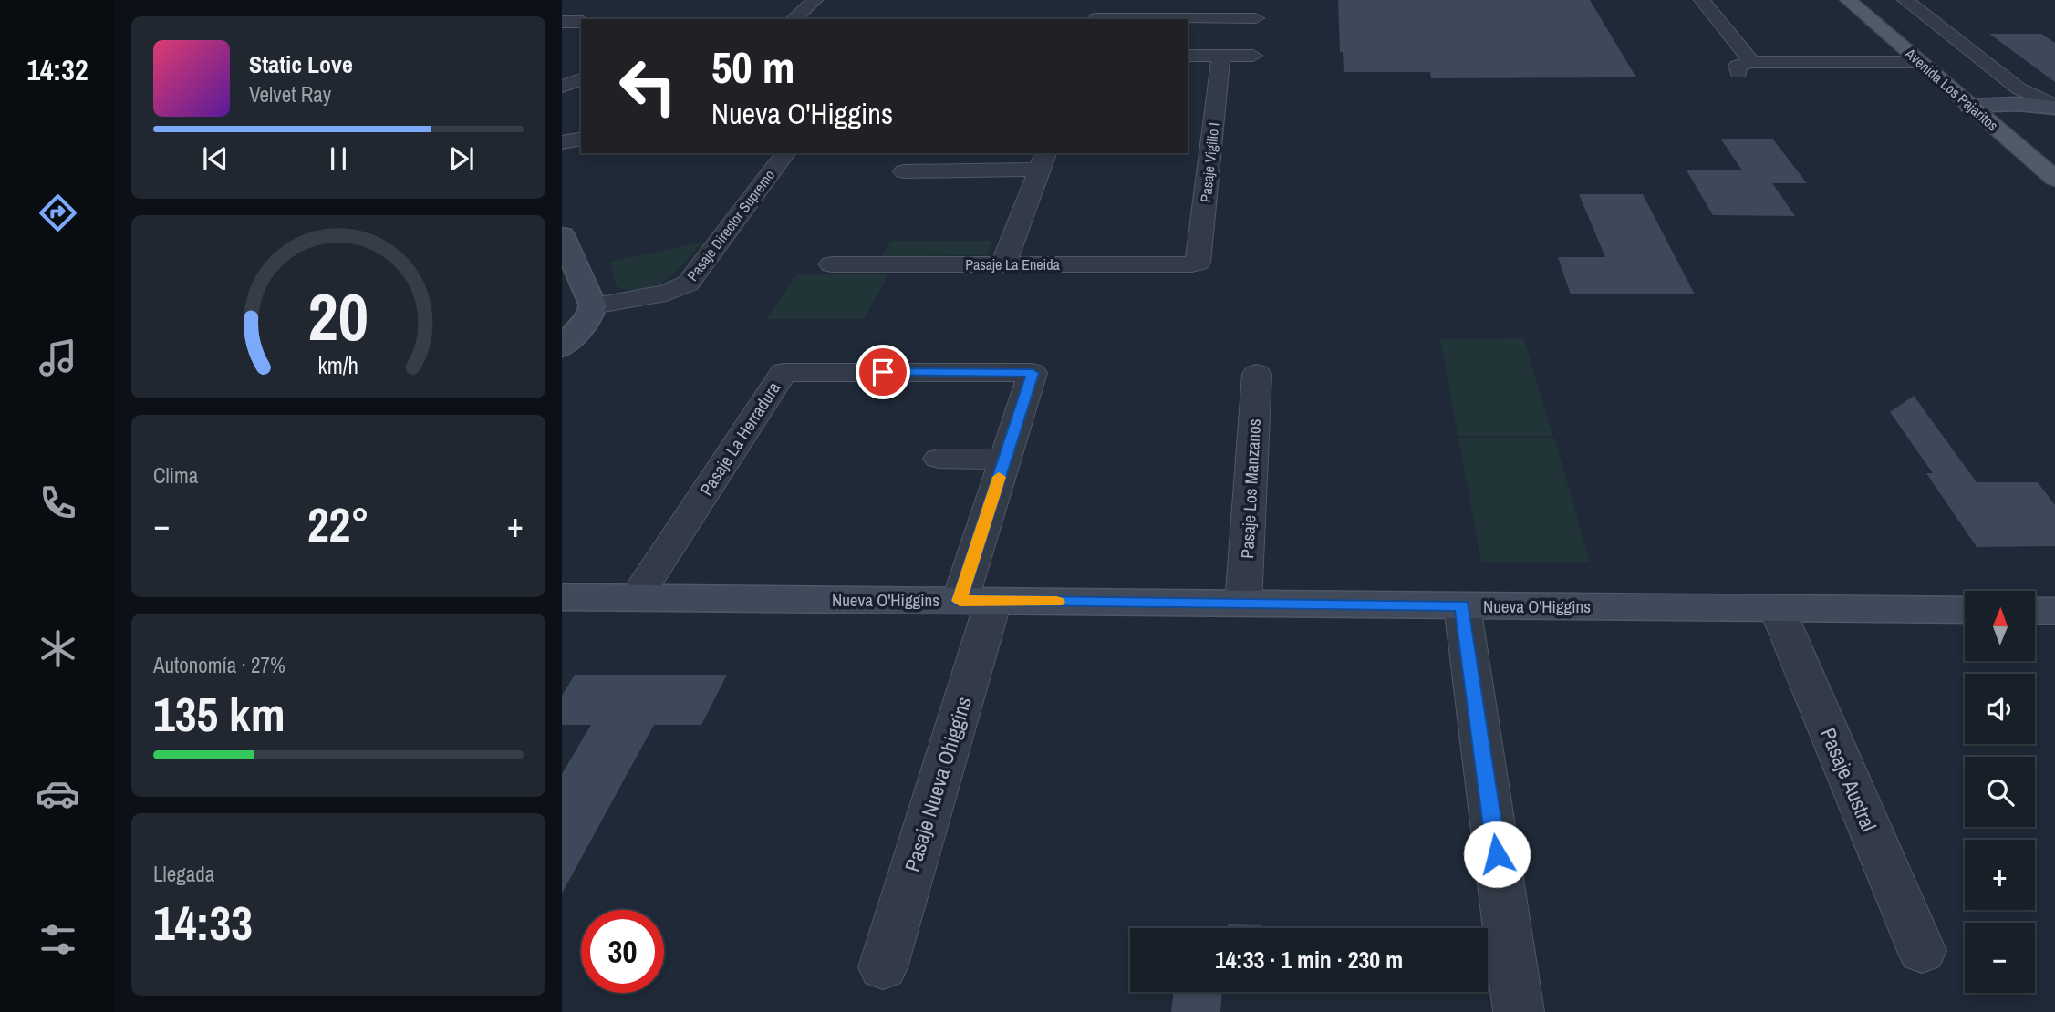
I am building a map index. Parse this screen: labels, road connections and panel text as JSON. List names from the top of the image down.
{
  "streets": {
    "main road": ["Avenida Los Pajaritos", "Nueva O'Higgins"],
    "street": [
      "Pasaje Vigilio I",
      "Pasaje Director Supremo",
      "Pasaje La Eneida",
      "Pasaje La Herradura",
      "Pasaje Los Manzanos",
      "Pasaje Austral",
      "Pasaje Nueva Ohiggins"
    ]
  },
  "crossings": [
    ["Pasaje Vigilio I", "Pasaje La Eneida"],
    ["Pasaje La Herradura", "Nueva O'Higgins"],
    ["Pasaje La Herradura", "Pasaje Nueva Ohiggins"],
    ["Pasaje Los Manzanos", "Nueva O'Higgins"],
    ["Nueva O'Higgins", "Pasaje Austral"],
    ["Nueva O'Higgins", "Pasaje Nueva Ohiggins"]
  ],
  "north": "top",
  "page": {
    "tabs": "14:32",
    "turn": ["50 m", "Nueva O'Higgins"],
    "song": ["Static Love", "Velvet Ray"],
    "tile": [
      "Clima",
      ["Autonomía · 27%", "135 km"],
      ["Llegada", "14:33"]
    ],
    "heat": ["−", "22°", "+"],
    "map_buttons": ["+", "−"],
    "limit": "30",
    "trip": "14:33 · 1 min · 230 m",
    "gauge": ["20", "km/h"]
  }
}
